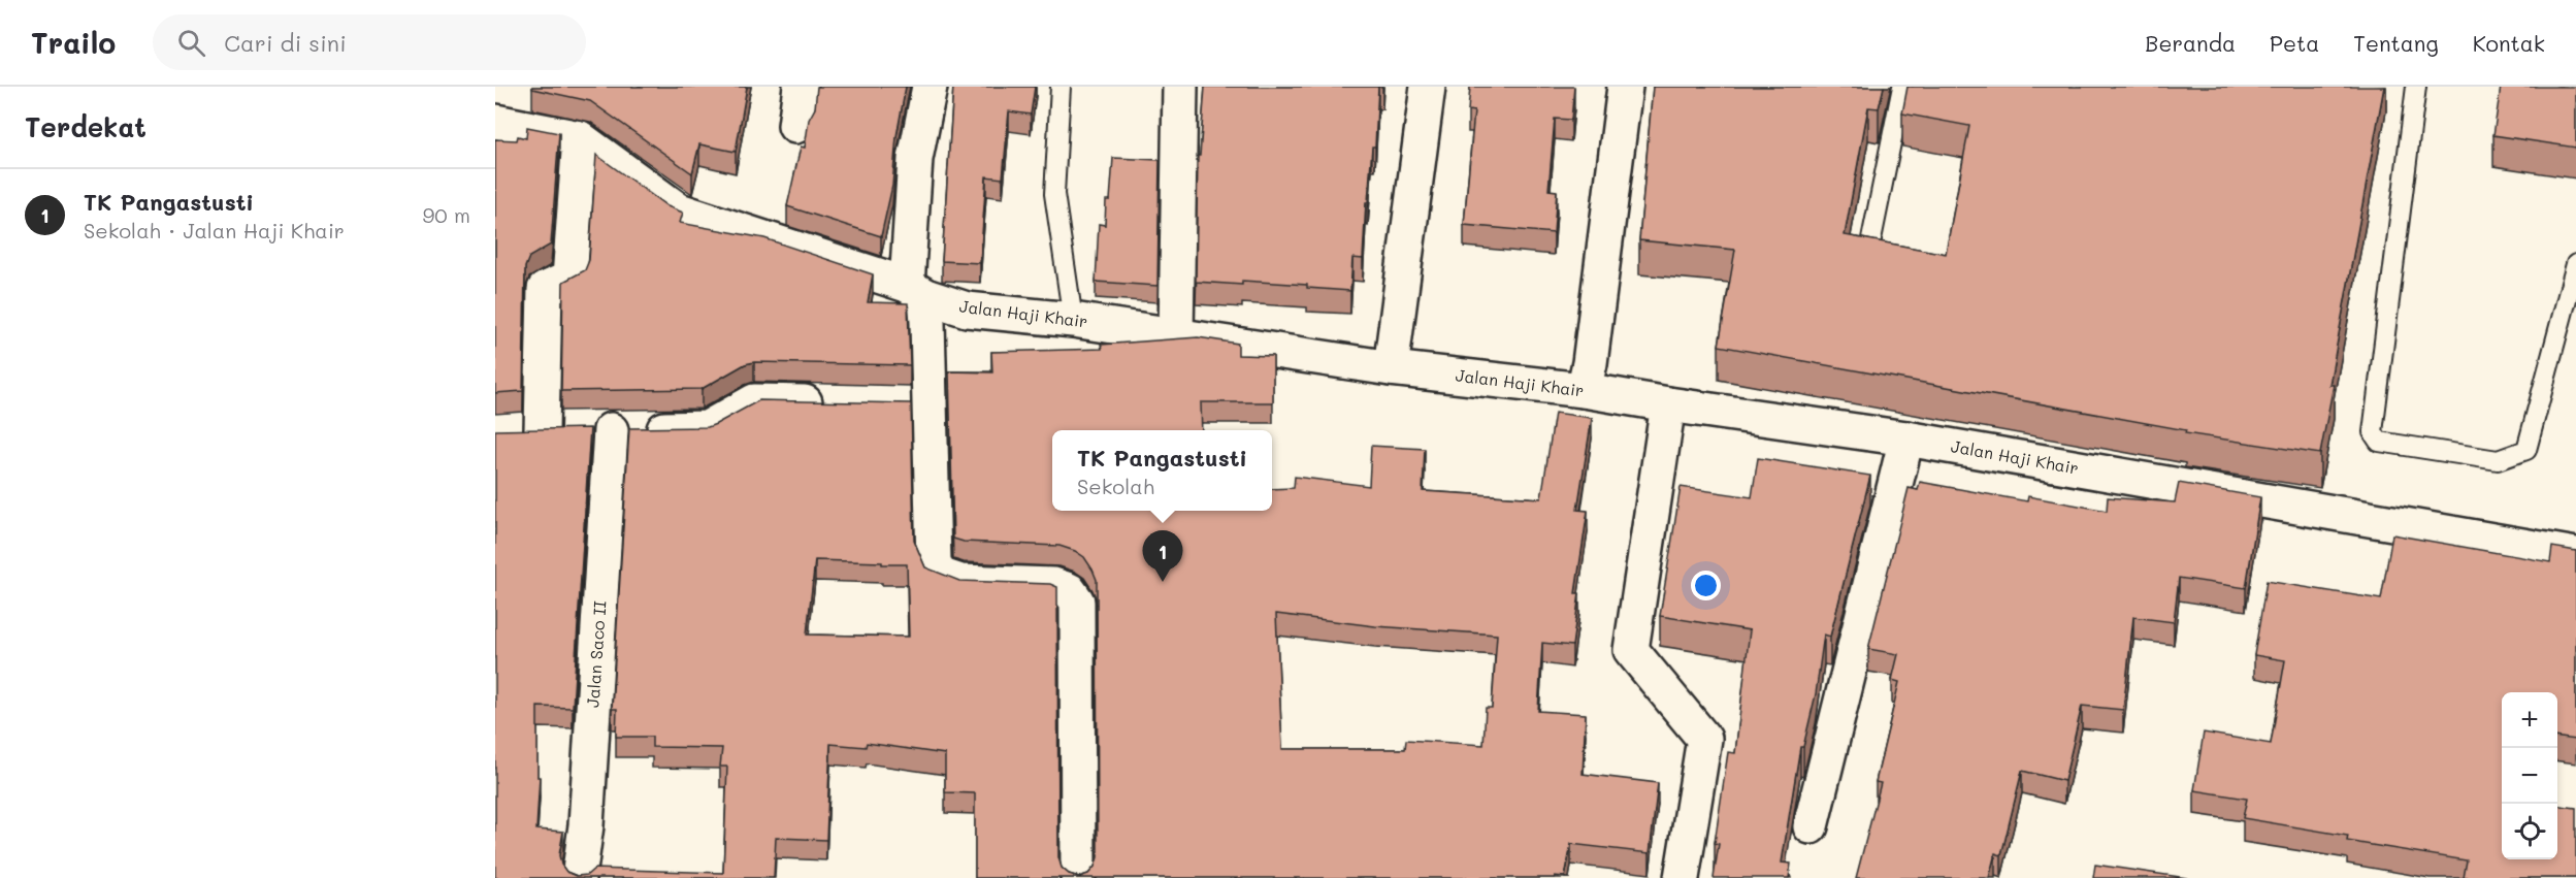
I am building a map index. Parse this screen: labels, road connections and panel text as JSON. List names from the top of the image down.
{
  "streets": {
    "street": ["Jalan Haji Khair", "Jalan Saco II"]
  },
  "page": {
    "header": "Trailo",
    "search": "Cari di sini",
    "nav": [
      "Beranda",
      "Peta",
      "Tentang",
      "Kontak"
    ],
    "heading": "Terdekat",
    "list": [
      {
        "mark": "1",
        "name": "TK Pangastusti",
        "note": "Sekolah · Jalan Haji Khair",
        "value": "90 m"
      }
    ],
    "popup": ["TK Pangastusti", "Sekolah"],
    "pins": "1",
    "map_buttons": ["+", "−"]
  }
}
